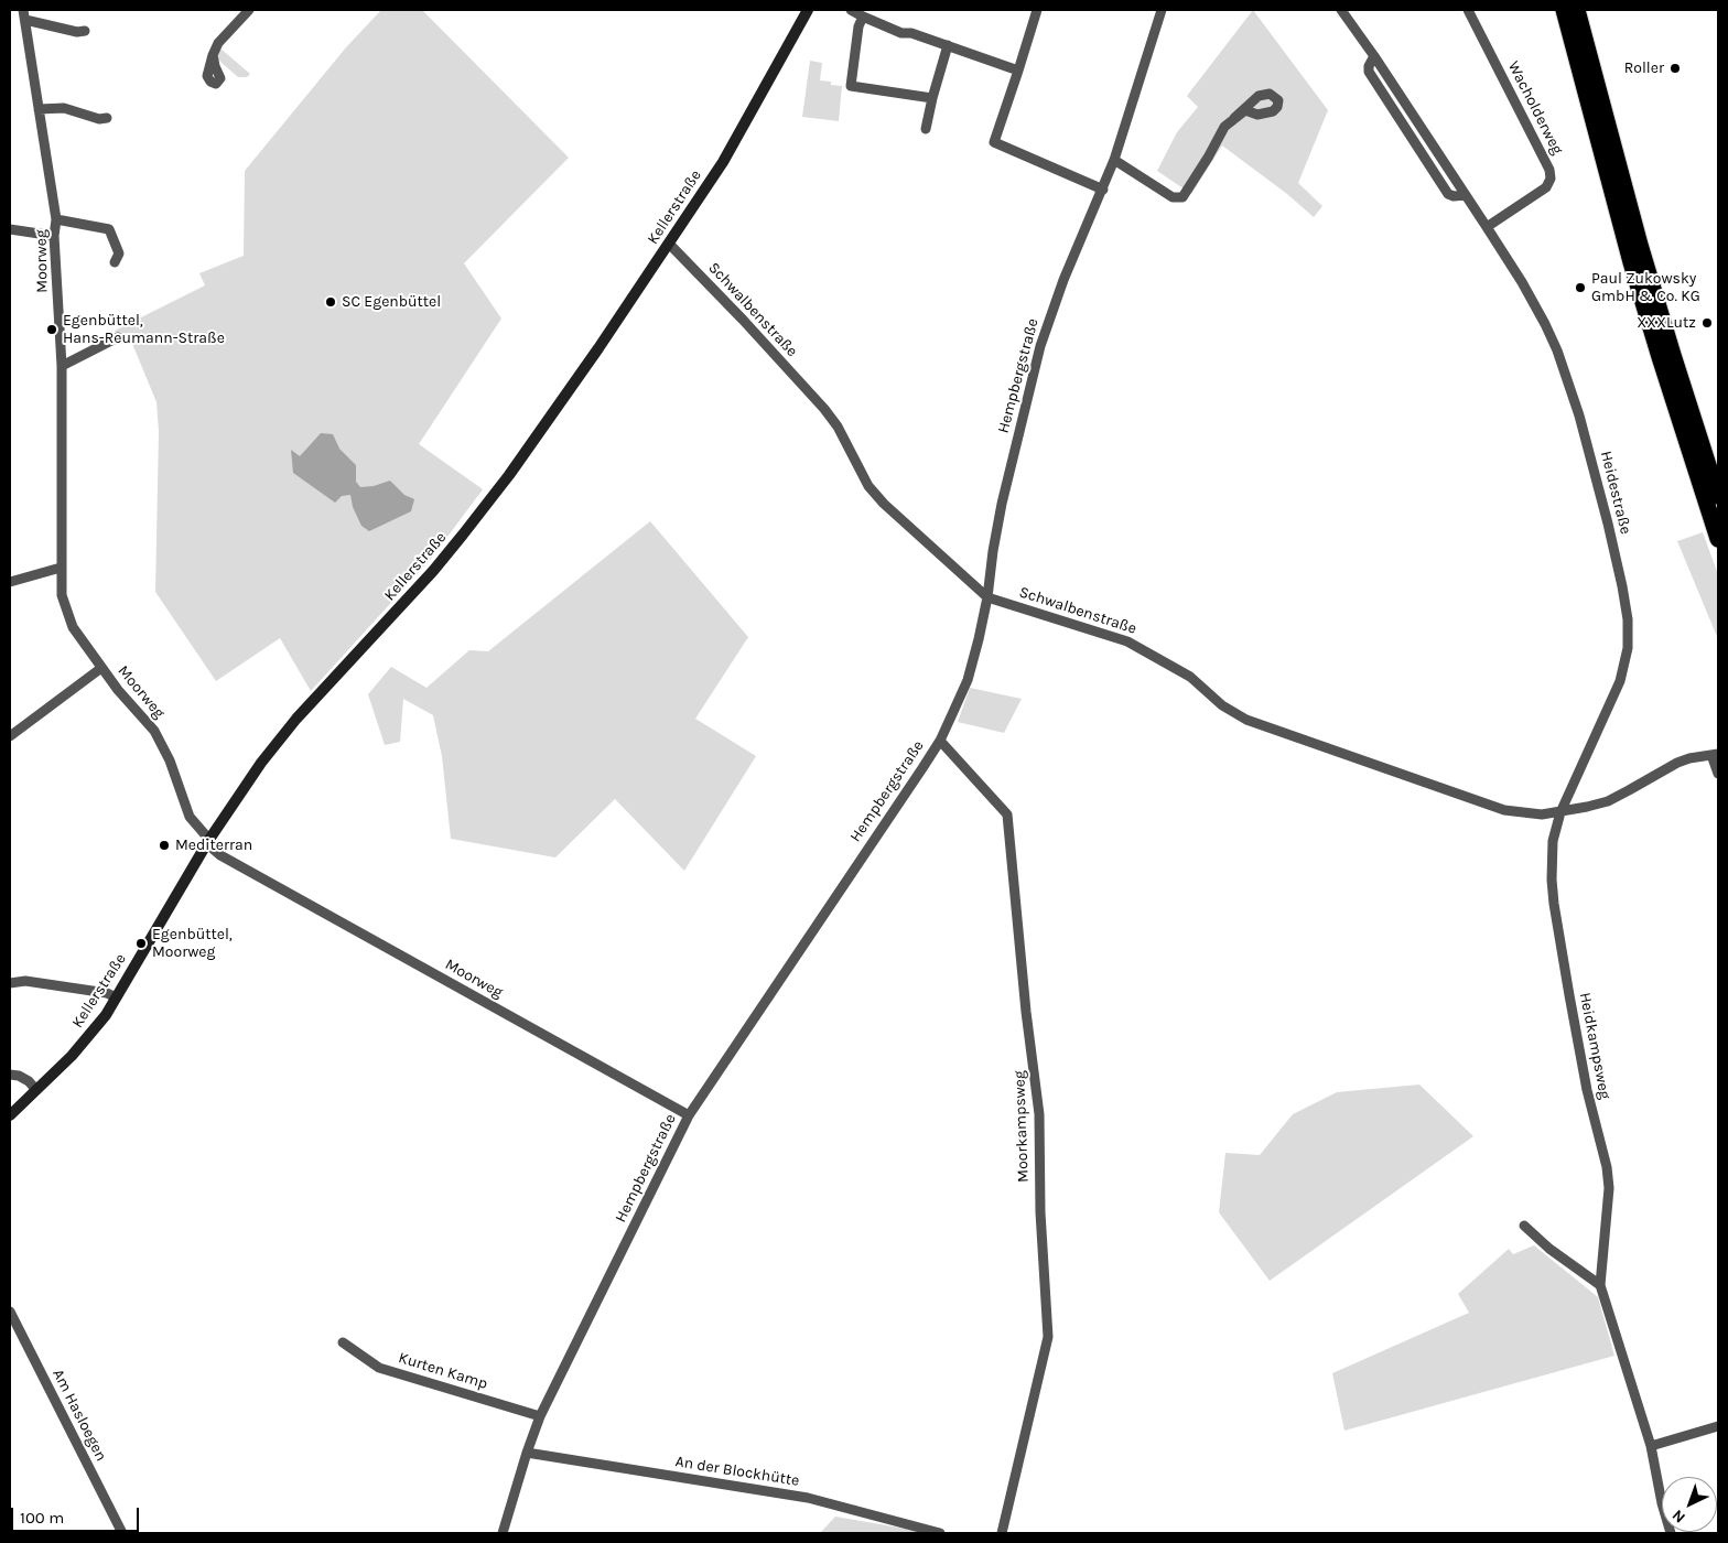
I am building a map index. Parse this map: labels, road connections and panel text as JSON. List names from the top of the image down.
{
  "streets": {
    "main road": ["Kellerstraße"],
    "street": [
      "Wacholderweg",
      "Moorweg",
      "Schwalbenstraße",
      "Hempbergstraße",
      "Heidestraße",
      "Heidkampsweg",
      "Moorkampsweg",
      "Kurten Kamp",
      "Am Hasloegen",
      "An der Blockhütte"
    ]
  },
  "crossings": [
    ["Wacholderweg", "Heidestraße"],
    ["Kellerstraße", "Moorweg"],
    ["Kellerstraße", "Schwalbenstraße"],
    ["Moorweg", "Hempbergstraße"],
    ["Schwalbenstraße", "Hempbergstraße"],
    ["Schwalbenstraße", "Heidestraße"],
    ["Schwalbenstraße", "Heidkampsweg"],
    ["Hempbergstraße", "Moorkampsweg"],
    ["Hempbergstraße", "Kurten Kamp"],
    ["Hempbergstraße", "An der Blockhütte"],
    ["Heidestraße", "Heidkampsweg"]
  ],
  "places": [
    "Roller",
    "Paul Zukowsky GmbH & Co. KG",
    "SC Egenbüttel",
    "XXXLutz",
    "Egenbüttel, Hans-Reumann-Straße",
    "Mediterran",
    "Egenbüttel, Moorweg"
  ],
  "scale_bar": "100 m",
  "north": "bottom left"
}
